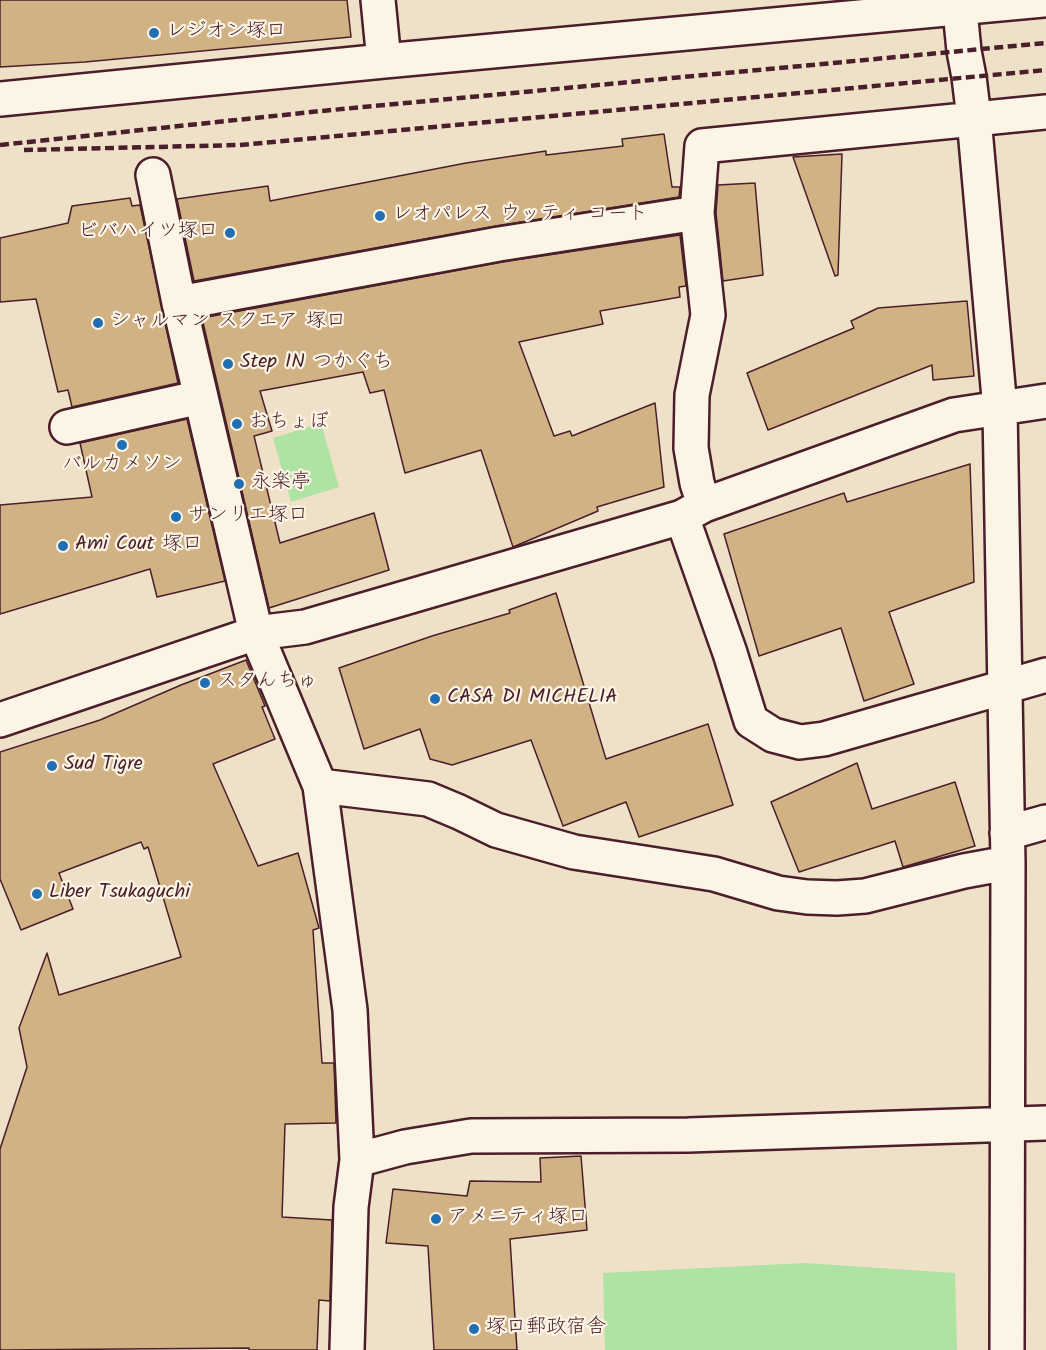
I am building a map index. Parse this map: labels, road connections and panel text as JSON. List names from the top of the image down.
{
  "places": [
    "レジオン塚口",
    "レオパレス ウッティ コート",
    "ビバハイツ塚口",
    "シャルマン スクエア 塚口",
    "Step IN つかぐち",
    "おちょぼ",
    "バルカメソン",
    "永楽亭",
    "サンリエ塚口",
    "Ami Cout 塚口",
    "スタんちゅ",
    "CASA DI MICHELIA",
    "Sud Tigre",
    "Liber Tsukaguchi",
    "アメニティ塚口",
    "塚口郵政宿舎"
  ]
}
